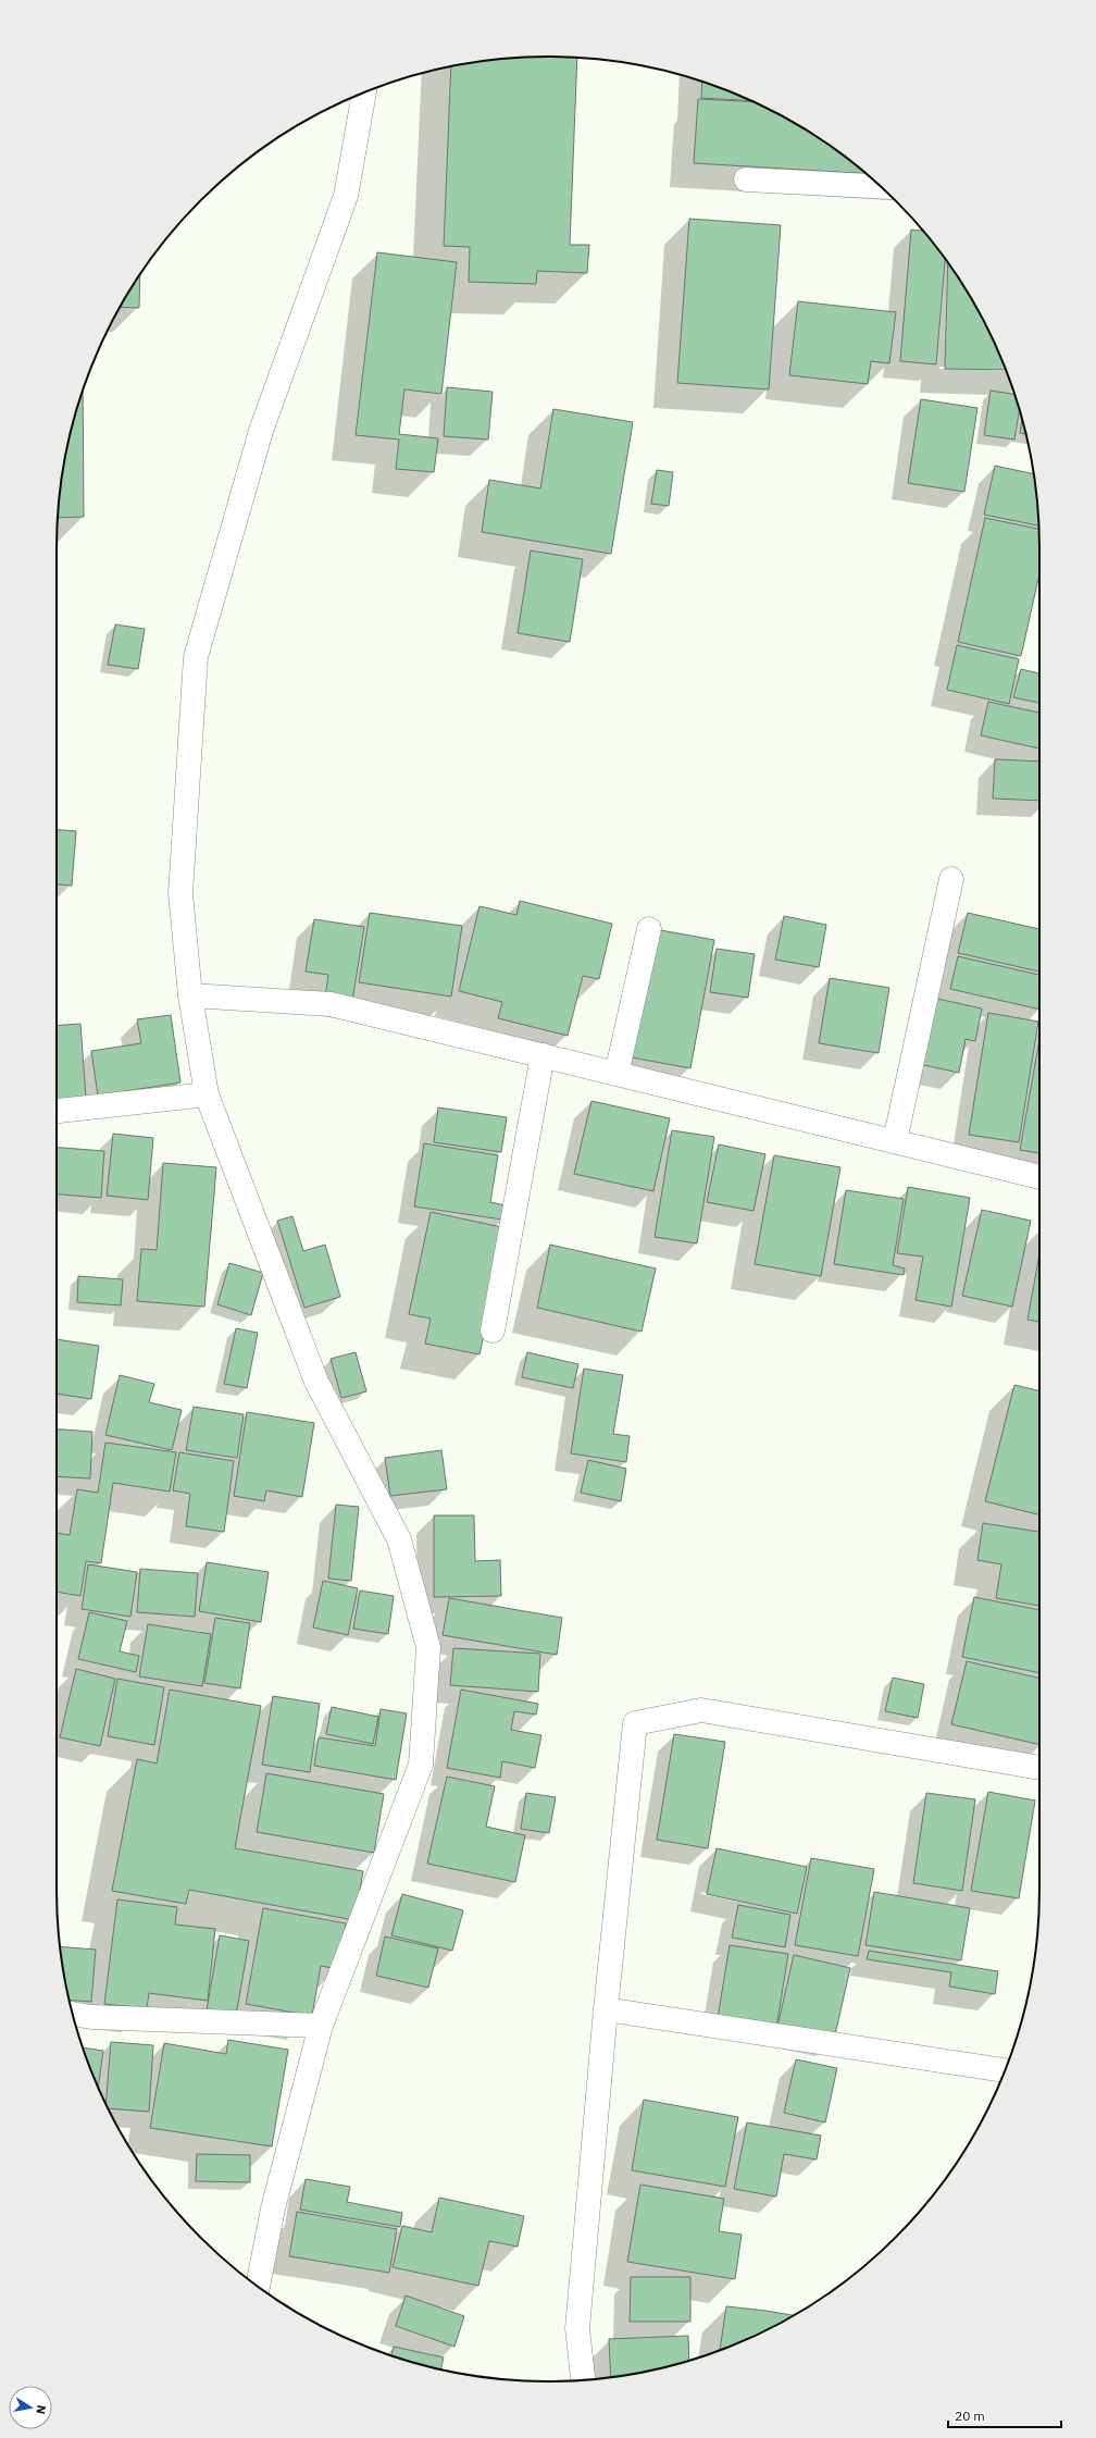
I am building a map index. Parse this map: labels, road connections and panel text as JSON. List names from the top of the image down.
{
  "scale_bar": "20 m",
  "north": "right"
}
